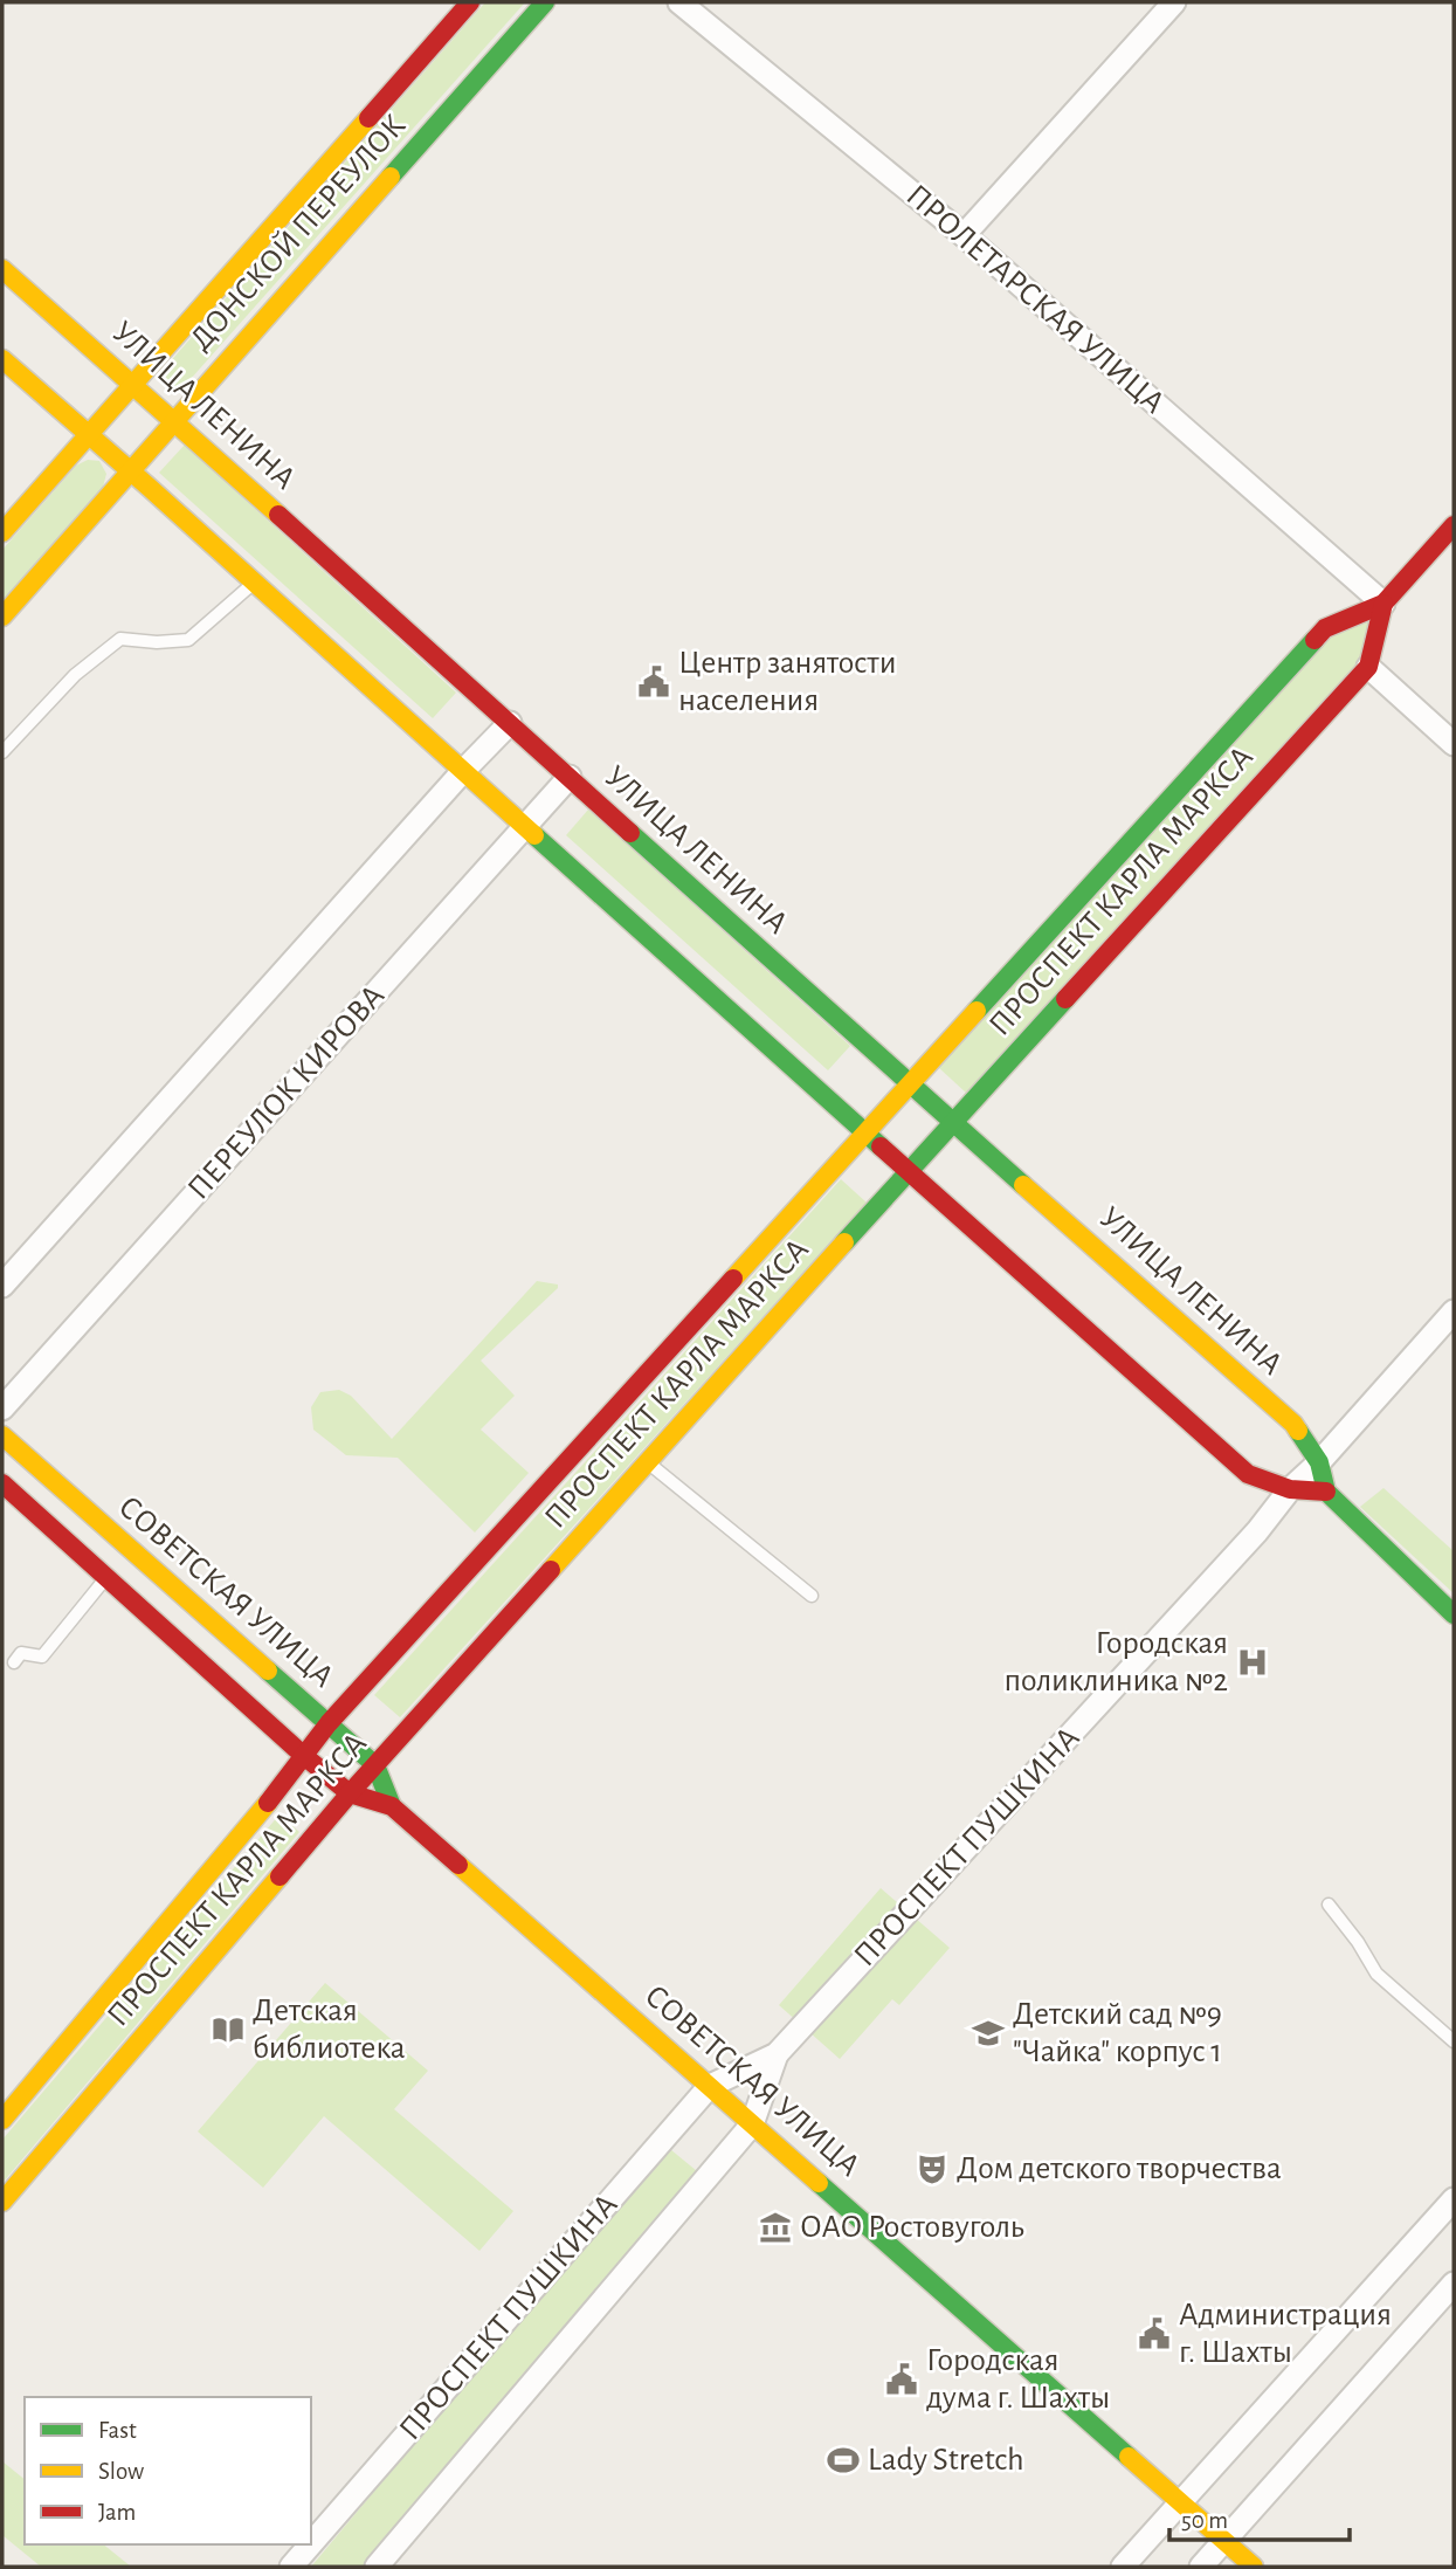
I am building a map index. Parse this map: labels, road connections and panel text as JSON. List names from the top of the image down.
{
  "streets": {
    "main road": [
      "ДОНСКОЙ ПЕРЕУЛОК",
      "УЛИЦА ЛЕНИНА",
      "ПРОСПЕКТ КАРЛА МАРКСА",
      "СОВЕТСКАЯ УЛИЦА"
    ],
    "street": ["ПРОЛЕТАРСКАЯ УЛИЦА", "ПЕРЕУЛОК КИРОВА", "ПРОСПЕКТ ПУШКИНА"]
  },
  "crossings": [
    ["ДОНСКОЙ ПЕРЕУЛОК", "УЛИЦА ЛЕНИНА"],
    ["ПРОЛЕТАРСКАЯ УЛИЦА", "ПРОСПЕКТ КАРЛА МАРКСА"],
    ["УЛИЦА ЛЕНИНА", "ПРОСПЕКТ КАРЛА МАРКСА"],
    ["УЛИЦА ЛЕНИНА", "ПЕРЕУЛОК КИРОВА"],
    ["УЛИЦА ЛЕНИНА", "ПРОСПЕКТ ПУШКИНА"],
    ["ПРОСПЕКТ КАРЛА МАРКСА", "СОВЕТСКАЯ УЛИЦА"],
    ["СОВЕТСКАЯ УЛИЦА", "ПРОСПЕКТ ПУШКИНА"]
  ],
  "places": {
    "public building": ["Центр занятости населения", "Администрация г. Шахты", "Городская дума г. Шахты"],
    "hospital": ["Городская поликлиника №2"],
    "library": ["Детская библиотека"],
    "school or university": ["Детский сад №9 \"Чайка\" корпус 1"],
    "theatre": ["Дом детского творчества"],
    "museum": ["ОАО Ростовуголь"],
    "sports": ["Lady Stretch"]
  },
  "legend": ["Fast", "Slow", "Jam"],
  "scale_bar": "50 m"
}
